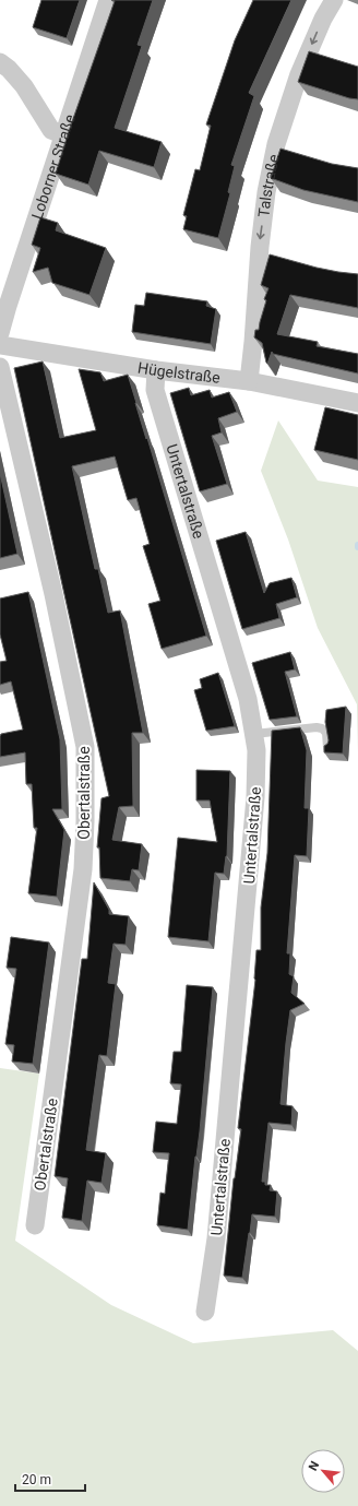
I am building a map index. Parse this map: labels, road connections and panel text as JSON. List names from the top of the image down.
{
  "streets": {
    "street": [
      "Loborner Straße",
      "Talstraße",
      "Hügelstraße",
      "Untertalstraße",
      "Obertalstraße"
    ]
  },
  "crossings": [
    ["Talstraße", "Hügelstraße"],
    ["Hügelstraße", "Untertalstraße"]
  ],
  "one_way": ["Talstraße"],
  "scale_bar": "20 m",
  "north": "top left"
}
